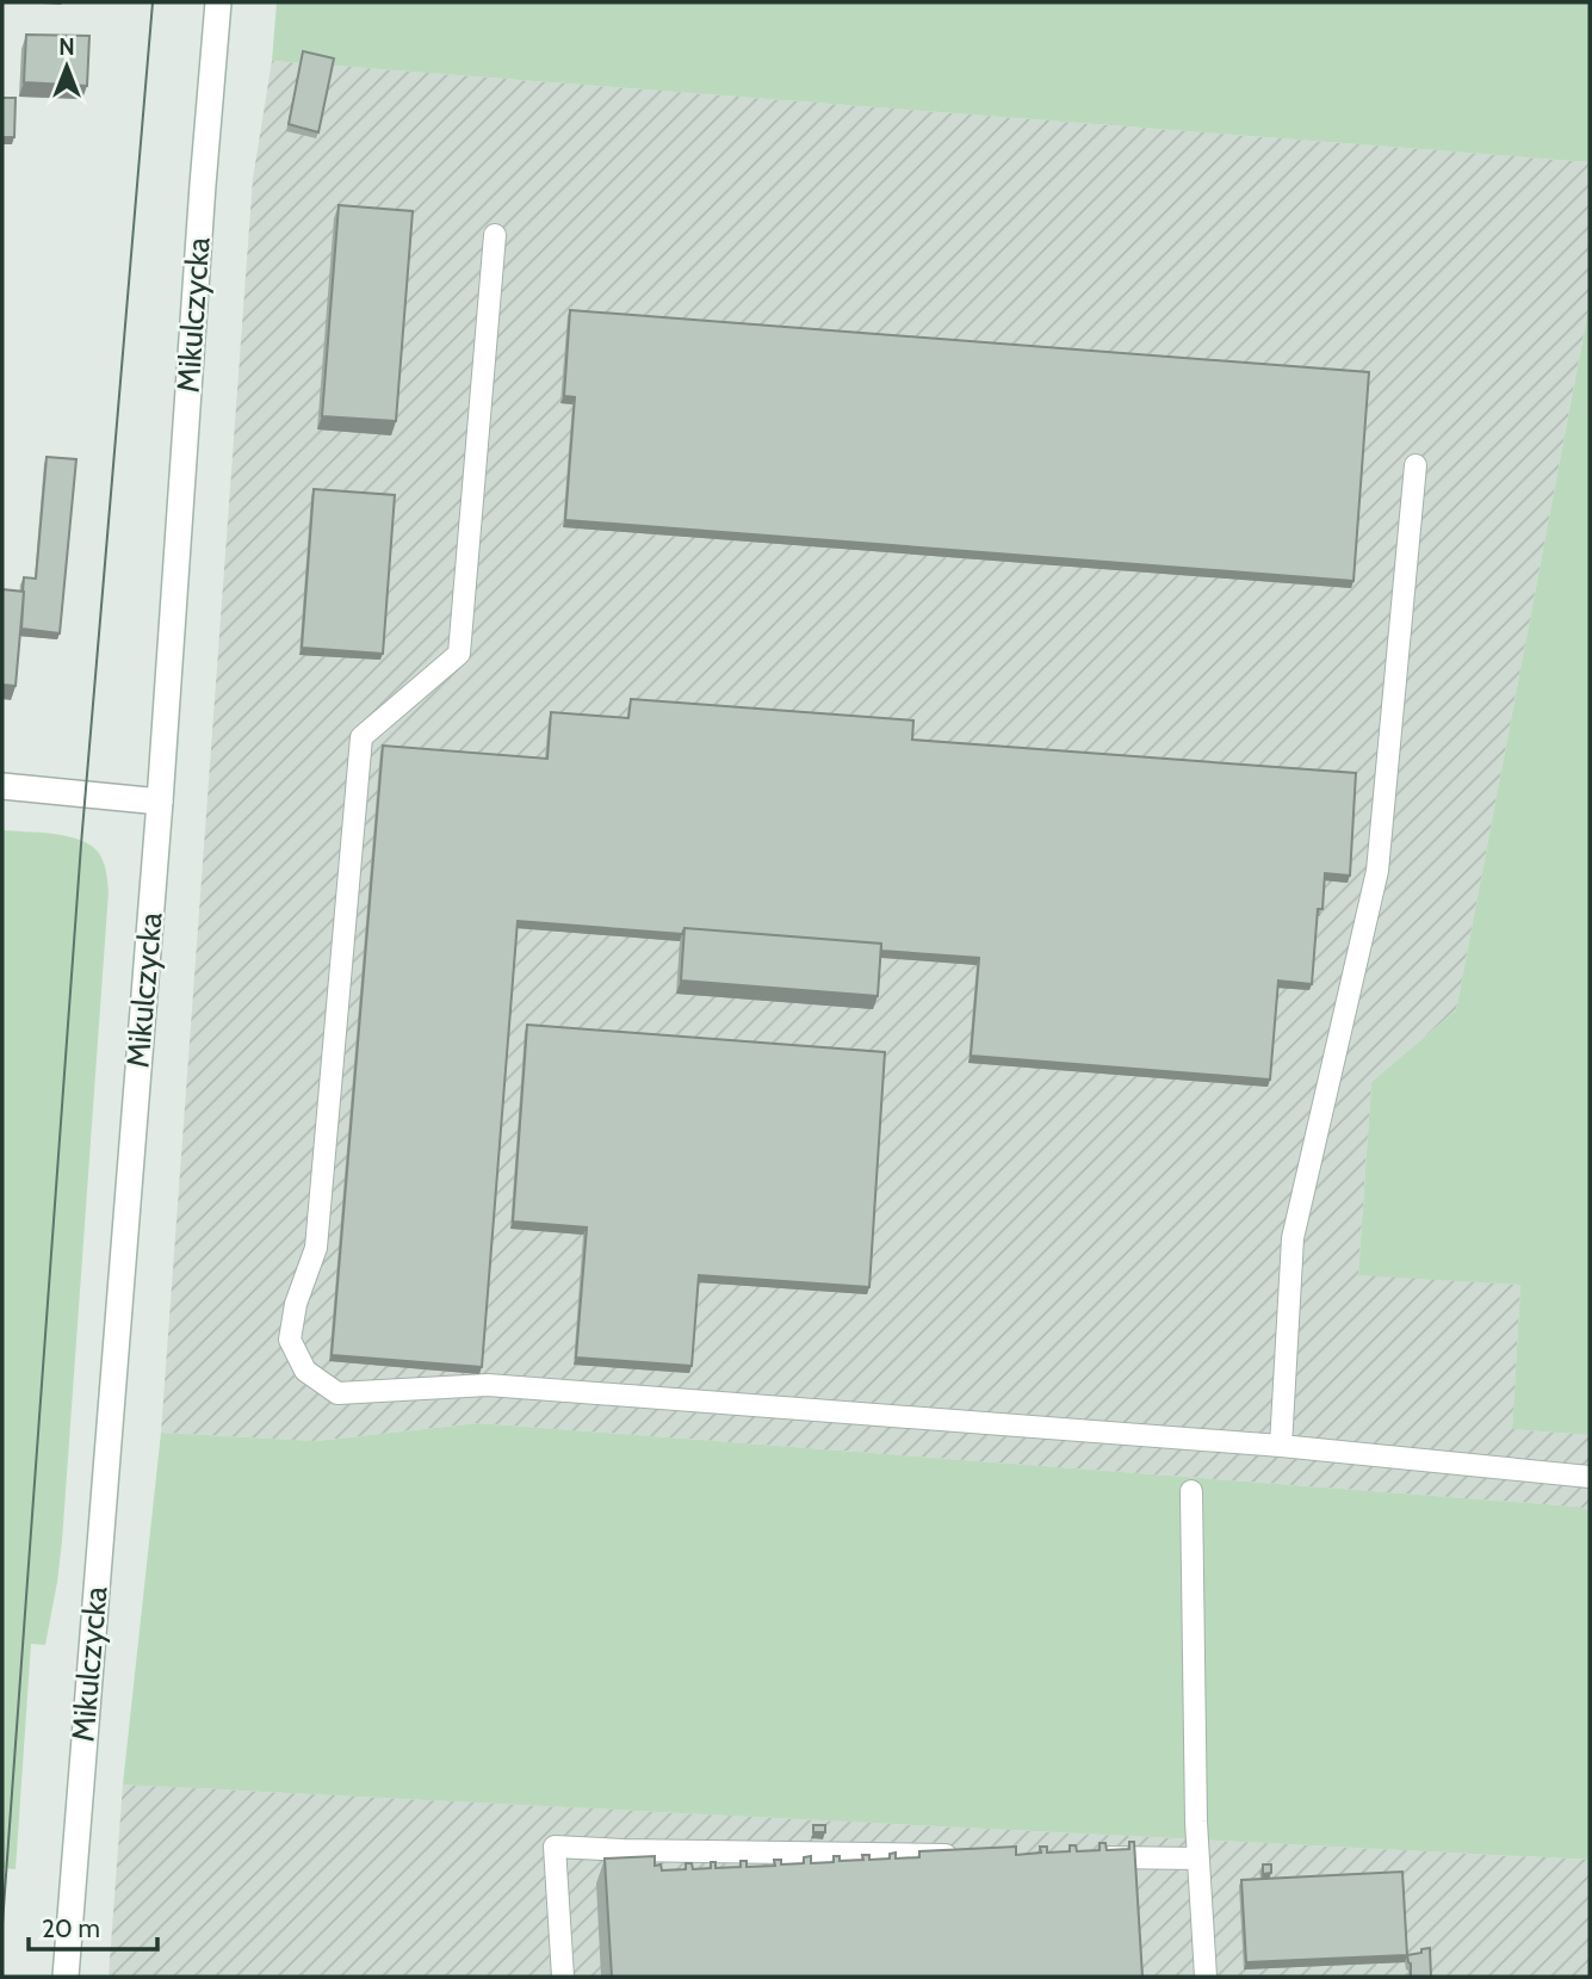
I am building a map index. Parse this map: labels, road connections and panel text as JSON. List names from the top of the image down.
{
  "streets": {
    "main road": ["Mikulczycka"]
  },
  "scale_bar": "20 m",
  "north": "top"
}
